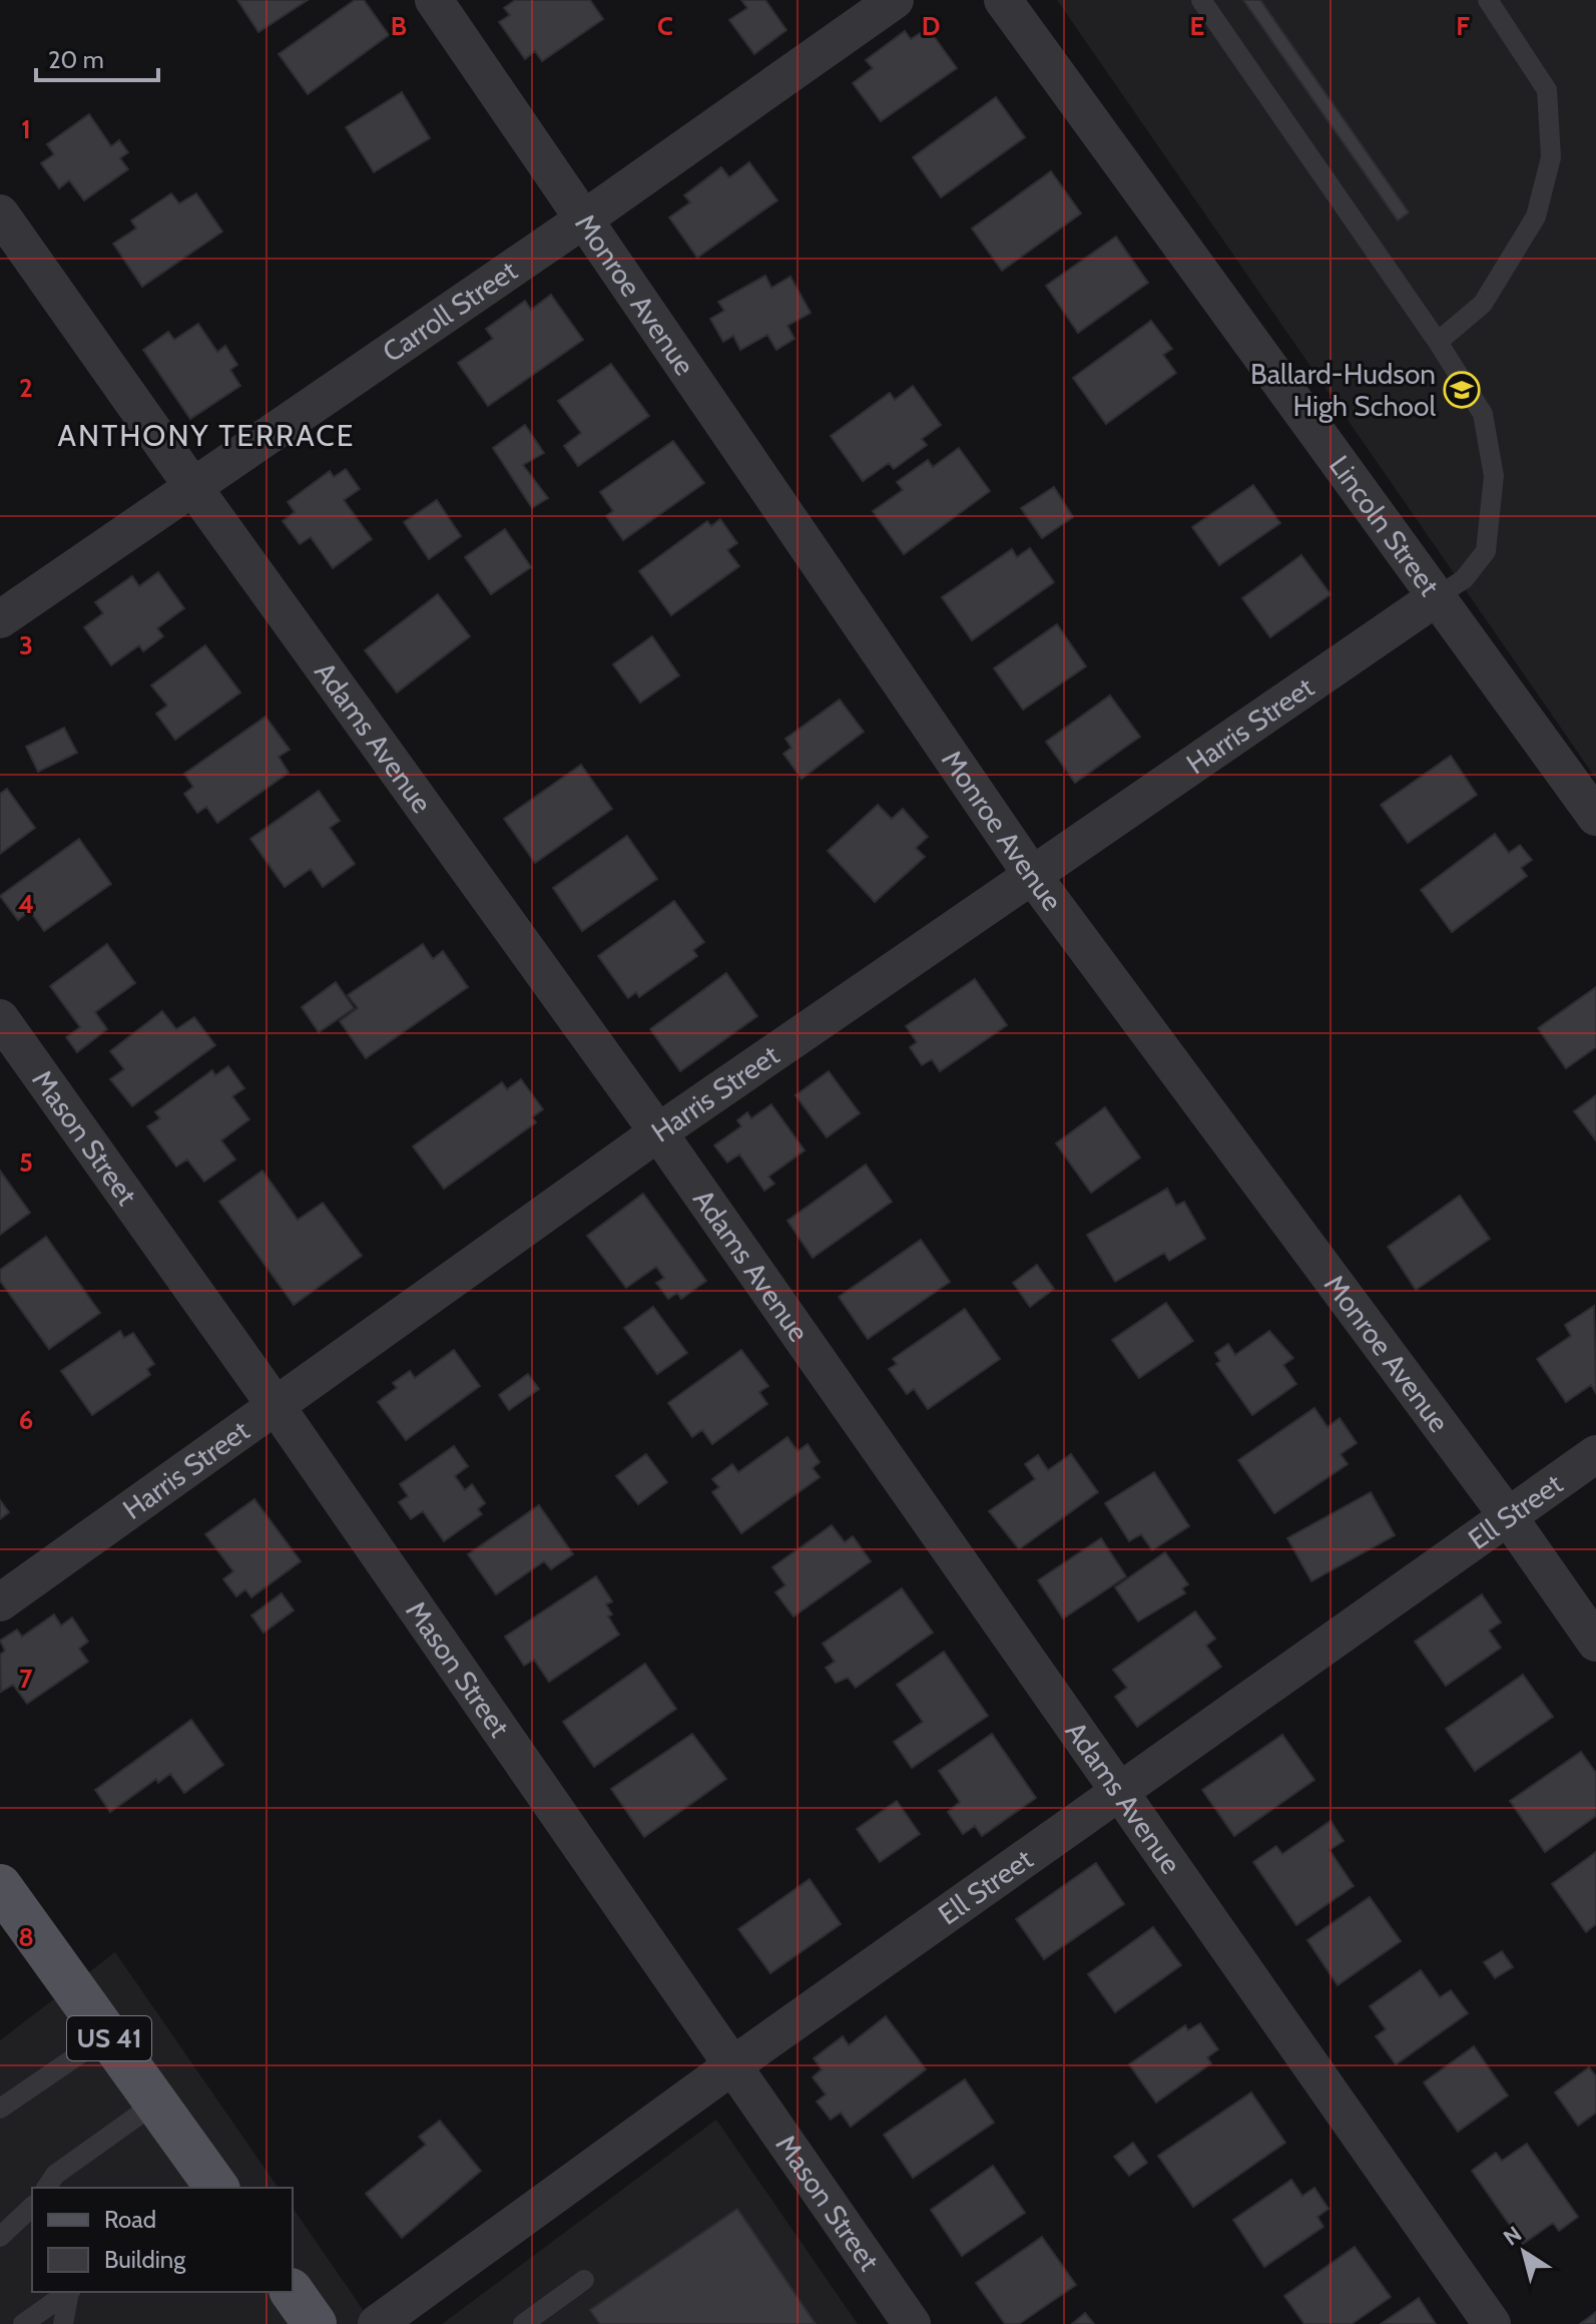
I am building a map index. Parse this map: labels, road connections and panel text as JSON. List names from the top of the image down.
{
  "streets": {
    "main road": ["US 41"],
    "street": [
      "Monroe Avenue",
      "Carroll Street",
      "Lincoln Street",
      "Harris Street",
      "Adams Avenue",
      "Mason Street",
      "Ell Street"
    ]
  },
  "crossings": [
    ["Monroe Avenue", "Carroll Street"],
    ["Monroe Avenue", "Harris Street"],
    ["Monroe Avenue", "Ell Street"],
    ["Carroll Street", "Adams Avenue"],
    ["Lincoln Street", "Harris Street"],
    ["Harris Street", "Adams Avenue"],
    ["Harris Street", "Mason Street"],
    ["Adams Avenue", "Ell Street"],
    ["Mason Street", "Ell Street"]
  ],
  "districts": ["ANTHONY TERRACE"],
  "places": {
    "school or university": ["Ballard-Hudson High School"]
  },
  "legend": ["Road", "Building"],
  "scale_bar": "20 m",
  "north": "top left",
  "grid": {
    "columns": [
      "B",
      "C",
      "D",
      "E",
      "F"
    ],
    "rows": [
      "1",
      "2",
      "3",
      "4",
      "5",
      "6",
      "7",
      "8"
    ]
  }
}
